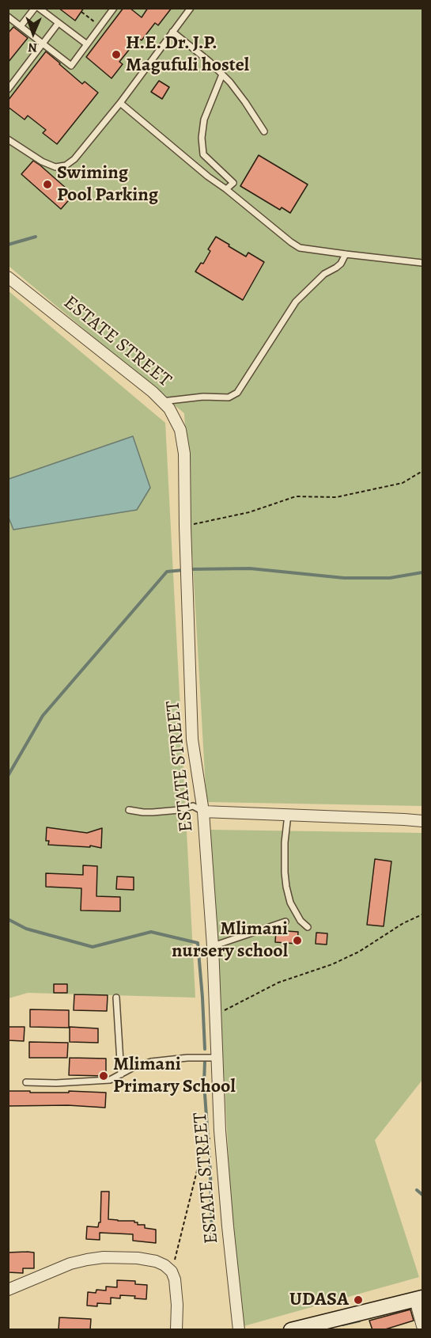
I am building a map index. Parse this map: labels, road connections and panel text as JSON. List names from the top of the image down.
{
  "streets": {
    "street": ["ESTATE STREET"]
  },
  "places": [
    "H.E. Dr. J.P. Magufuli hostel",
    "Swiming Pool Parking",
    "Mlimani nursery school",
    "Mlimani Primary School",
    "UDASA"
  ],
  "north": "bottom"
}
